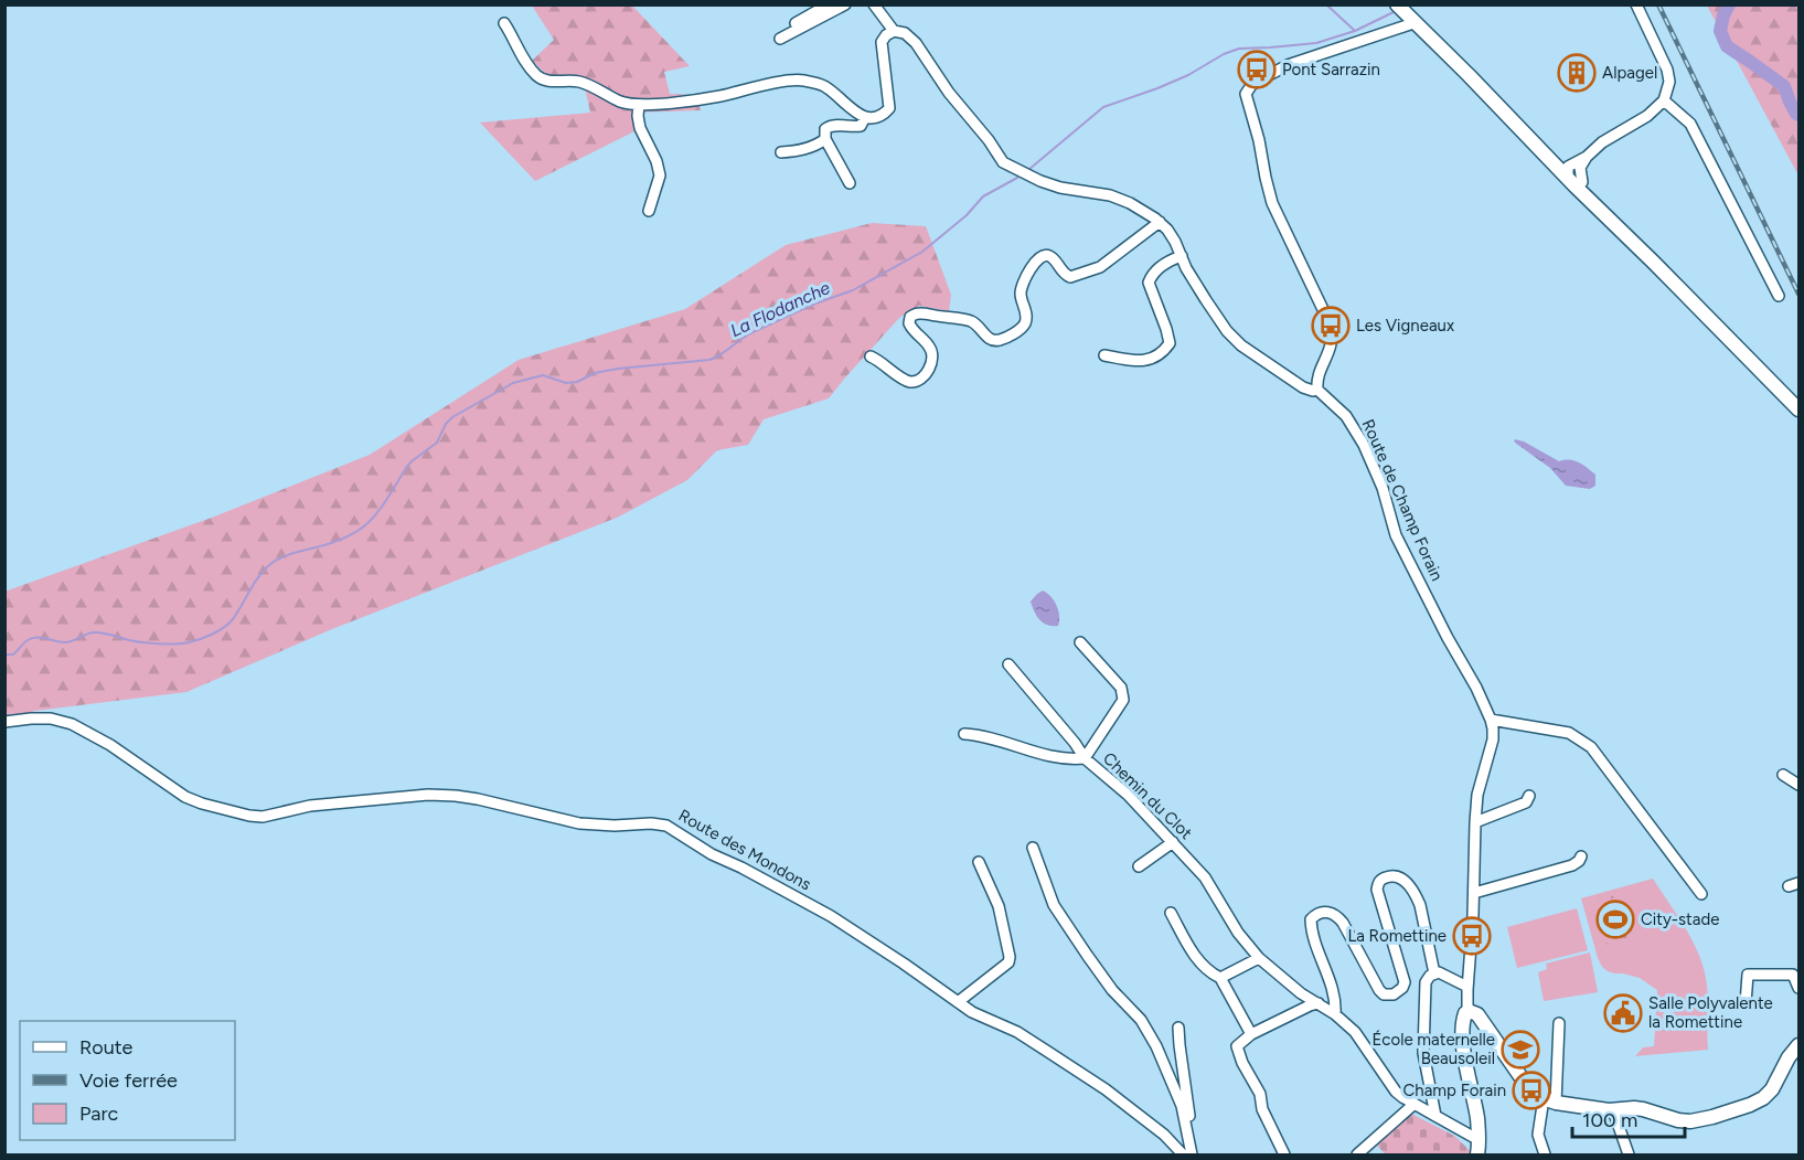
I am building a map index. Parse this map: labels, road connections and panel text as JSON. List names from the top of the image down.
{
  "streets": {
    "main road": ["Route de Champ Forain"],
    "street": ["Chemin du Clot", "Route des Mondons"]
  },
  "crossings": [
    ["Route de Champ Forain", "Chemin du Clot"]
  ],
  "water": ["La Flodanche"],
  "places": {
    "bus stop": [
      "Pont Sarrazin",
      "Les Vigneaux",
      "La Romettine",
      "Champ Forain"
    ],
    "building": ["Alpagel"],
    "sports": ["City-stade"],
    "public building": ["Salle Polyvalente la Romettine"],
    "school or university": ["École maternelle Beausoleil"]
  },
  "legend": ["Route", "Voie ferrée", "Parc"],
  "scale_bar": "100 m"
}
